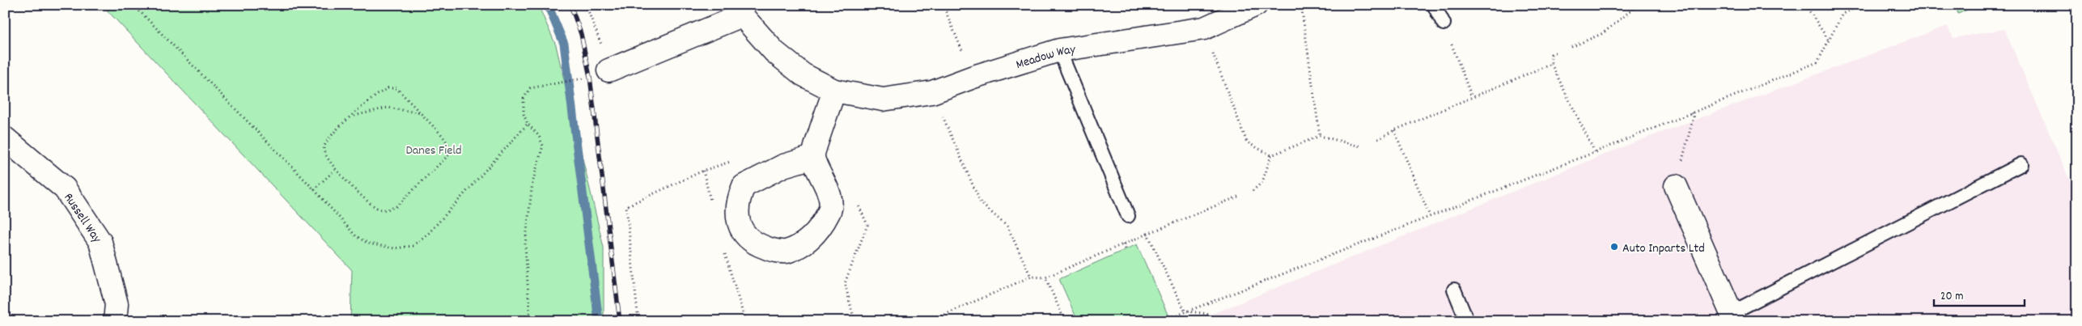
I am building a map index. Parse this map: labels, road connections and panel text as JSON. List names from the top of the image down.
{
  "streets": {
    "street": ["Meadow Way", "Russell Way"]
  },
  "parks": ["Danes Field"],
  "places": ["Auto Inparts Ltd"],
  "scale_bar": "20 m"
}
